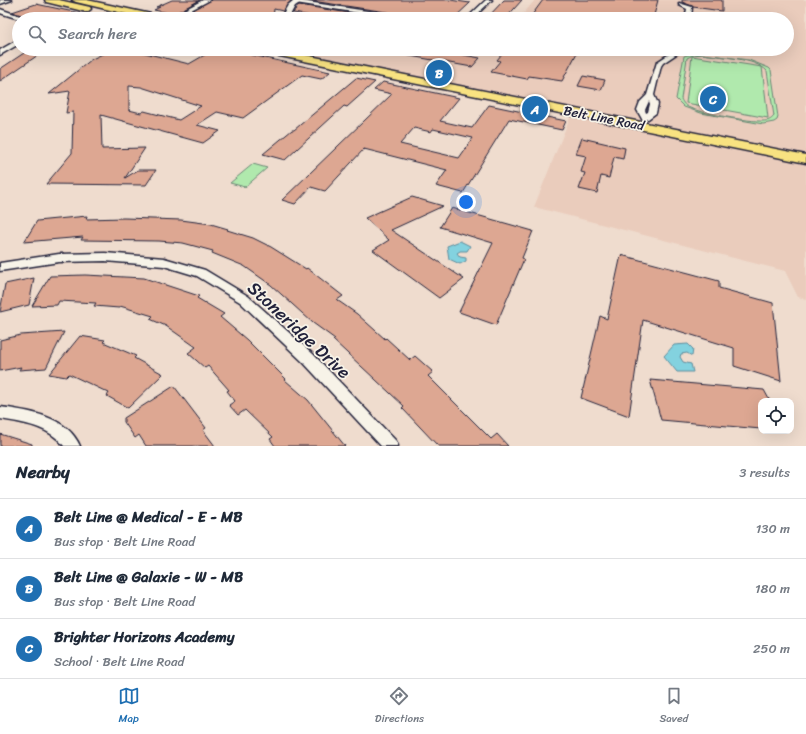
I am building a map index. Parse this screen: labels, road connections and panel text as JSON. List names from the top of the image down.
{
  "streets": {
    "main road": ["Belt Line Road"],
    "street": ["Stoneridge Drive"]
  },
  "page": {
    "search": "Search here",
    "pins": ["B", "C", "A"],
    "heading": ["Nearby", "3 results"],
    "list": [
      {
        "mark": "A",
        "name": "Belt Line @ Medical - E - MB",
        "note": "Bus stop · Belt Line Road",
        "value": "130 m"
      },
      {
        "mark": "B",
        "name": "Belt Line @ Galaxie - W - MB",
        "note": "Bus stop · Belt Line Road",
        "value": "180 m"
      },
      {
        "mark": "C",
        "name": "Brighter Horizons Academy",
        "note": "School · Belt Line Road",
        "value": "250 m"
      }
    ],
    "nav": ["Map", "Directions", "Saved"]
  }
}
